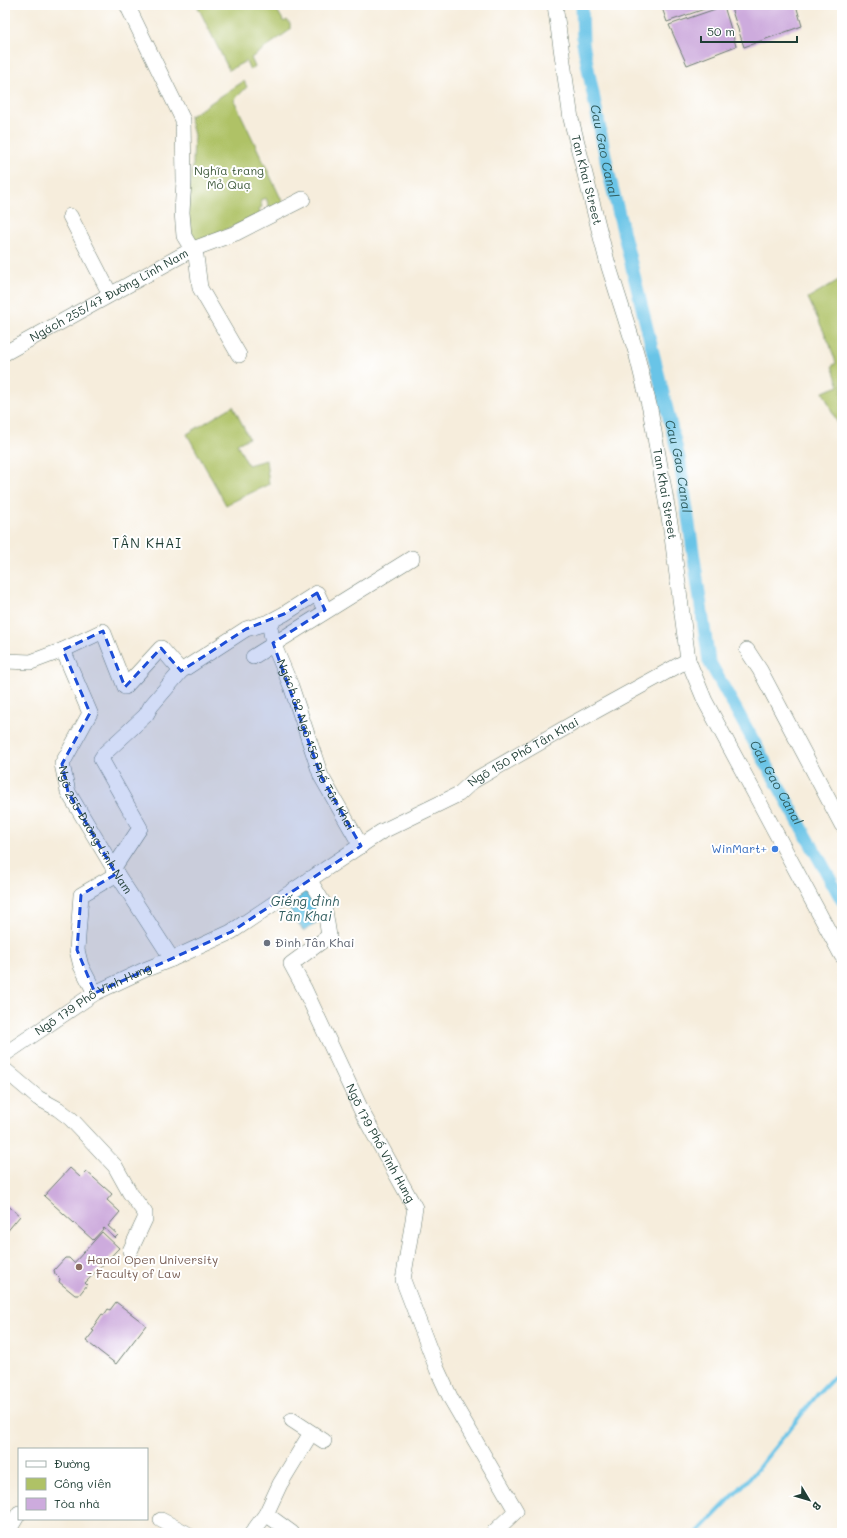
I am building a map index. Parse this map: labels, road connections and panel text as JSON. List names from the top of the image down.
{
  "streets": {
    "street": [
      "Tan Khai Street",
      "Ngách 255/47 Đường Lĩnh Nam",
      "Ngách 82 Ngõ 150 Phố Tân Khai",
      "Ngõ 150 Phố Tân Khai",
      "Ngõ 255 Đường Lĩnh Nam",
      "Ngõ 179 Phố Vĩnh Hưng"
    ]
  },
  "crossings": [
    ["Tan Khai Street", "Ngõ 150 Phố Tân Khai"],
    ["Ngách 82 Ngõ 150 Phố Tân Khai", "Ngõ 150 Phố Tân Khai"],
    ["Ngách 82 Ngõ 150 Phố Tân Khai", "Ngõ 179 Phố Vĩnh Hưng"],
    ["Ngõ 150 Phố Tân Khai", "Ngõ 179 Phố Vĩnh Hưng"],
    ["Ngõ 255 Đường Lĩnh Nam", "Ngõ 179 Phố Vĩnh Hưng"]
  ],
  "districts": ["TÂN KHAI"],
  "water": ["Cau Gao Canal", "Giếng đình Tân Khai"],
  "parks": ["Nghĩa trang Mỏ Quạ"],
  "places": ["WinMart+", "Đình Tân Khai", "Hanoi Open University - Faculty of Law"],
  "legend": ["Đường", "Công viên", "Tòa nhà"],
  "scale_bar": "50 m",
  "north": "bottom right"
}
